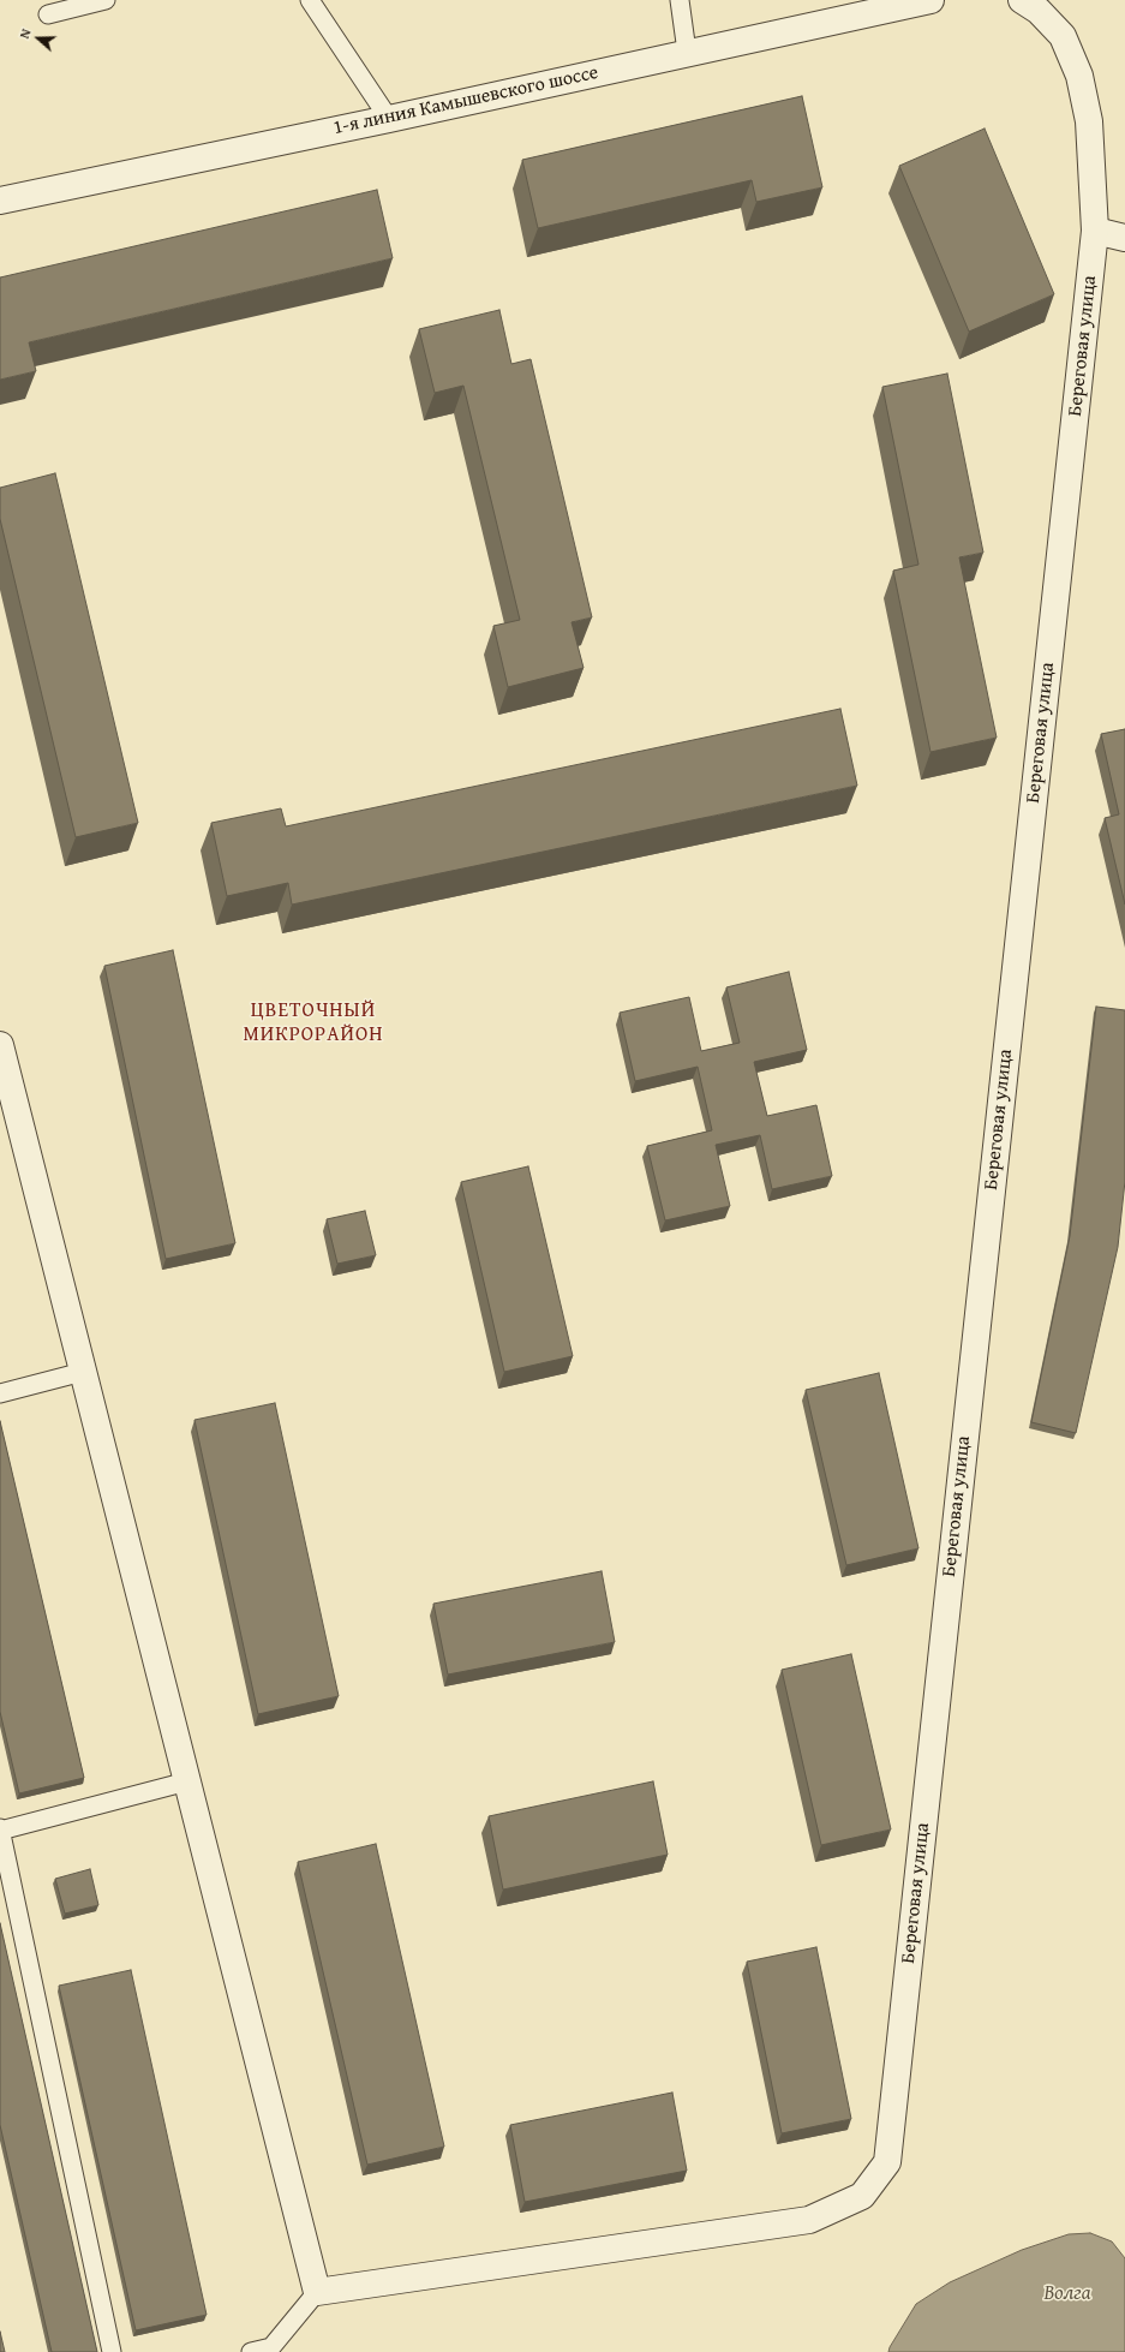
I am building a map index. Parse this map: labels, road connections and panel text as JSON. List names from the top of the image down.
{
  "streets": {
    "street": ["1-я линия Камышевского шоссе", "Береговая улица"]
  },
  "districts": ["ЦВЕТОЧНЫЙ МИКРОРАЙОН"],
  "water": ["Волга"],
  "north": "left"
}
